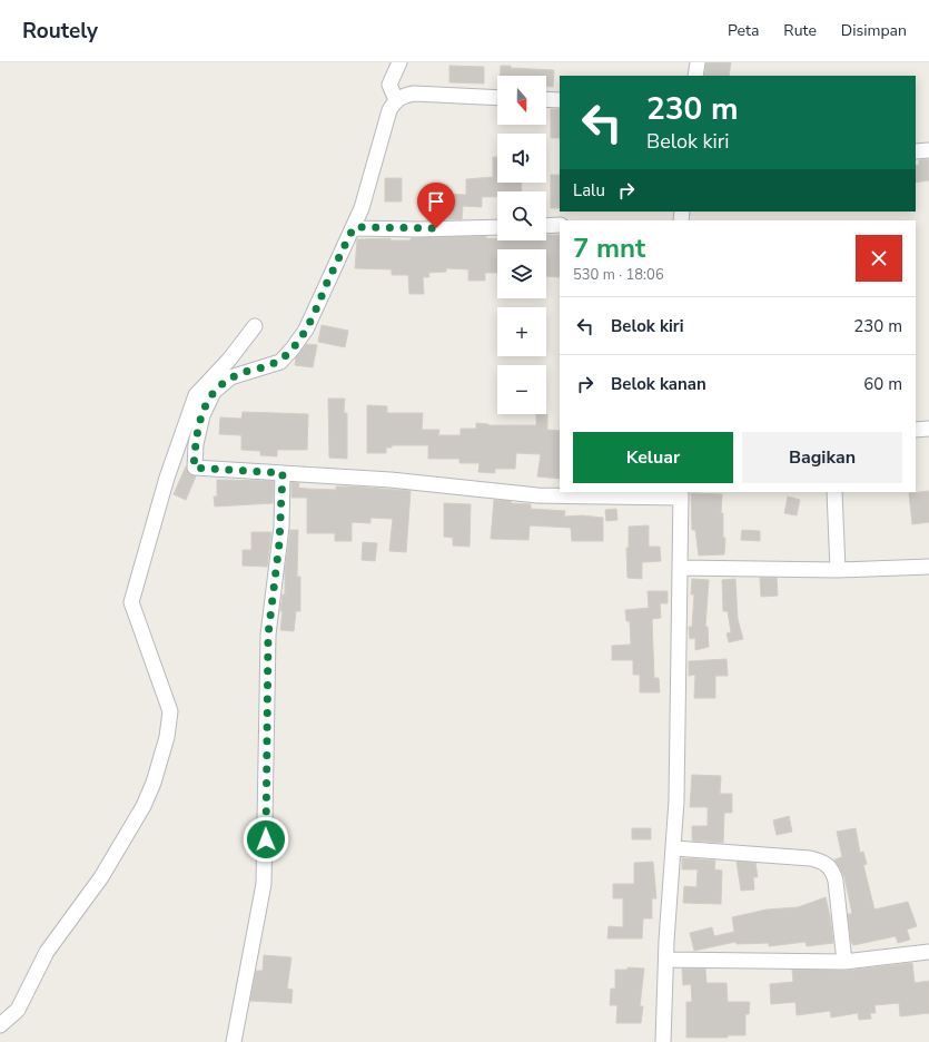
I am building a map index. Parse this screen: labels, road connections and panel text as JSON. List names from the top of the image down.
{
  "north": "bottom",
  "page": {
    "header": "Routely",
    "nav": ["Peta", "Rute", "Disimpan"],
    "map_buttons": ["+", "−"],
    "turn": ["230 m", "Belok kiri"],
    "then": "Lalu",
    "heading": ["7 mnt", "530 m · 18:06"],
    "list": [
      {
        "name": "Belok kiri",
        "value": "230 m"
      },
      {
        "name": "Belok kanan",
        "value": "60 m"
      }
    ],
    "buttons": ["Keluar", "Bagikan"]
  }
}
